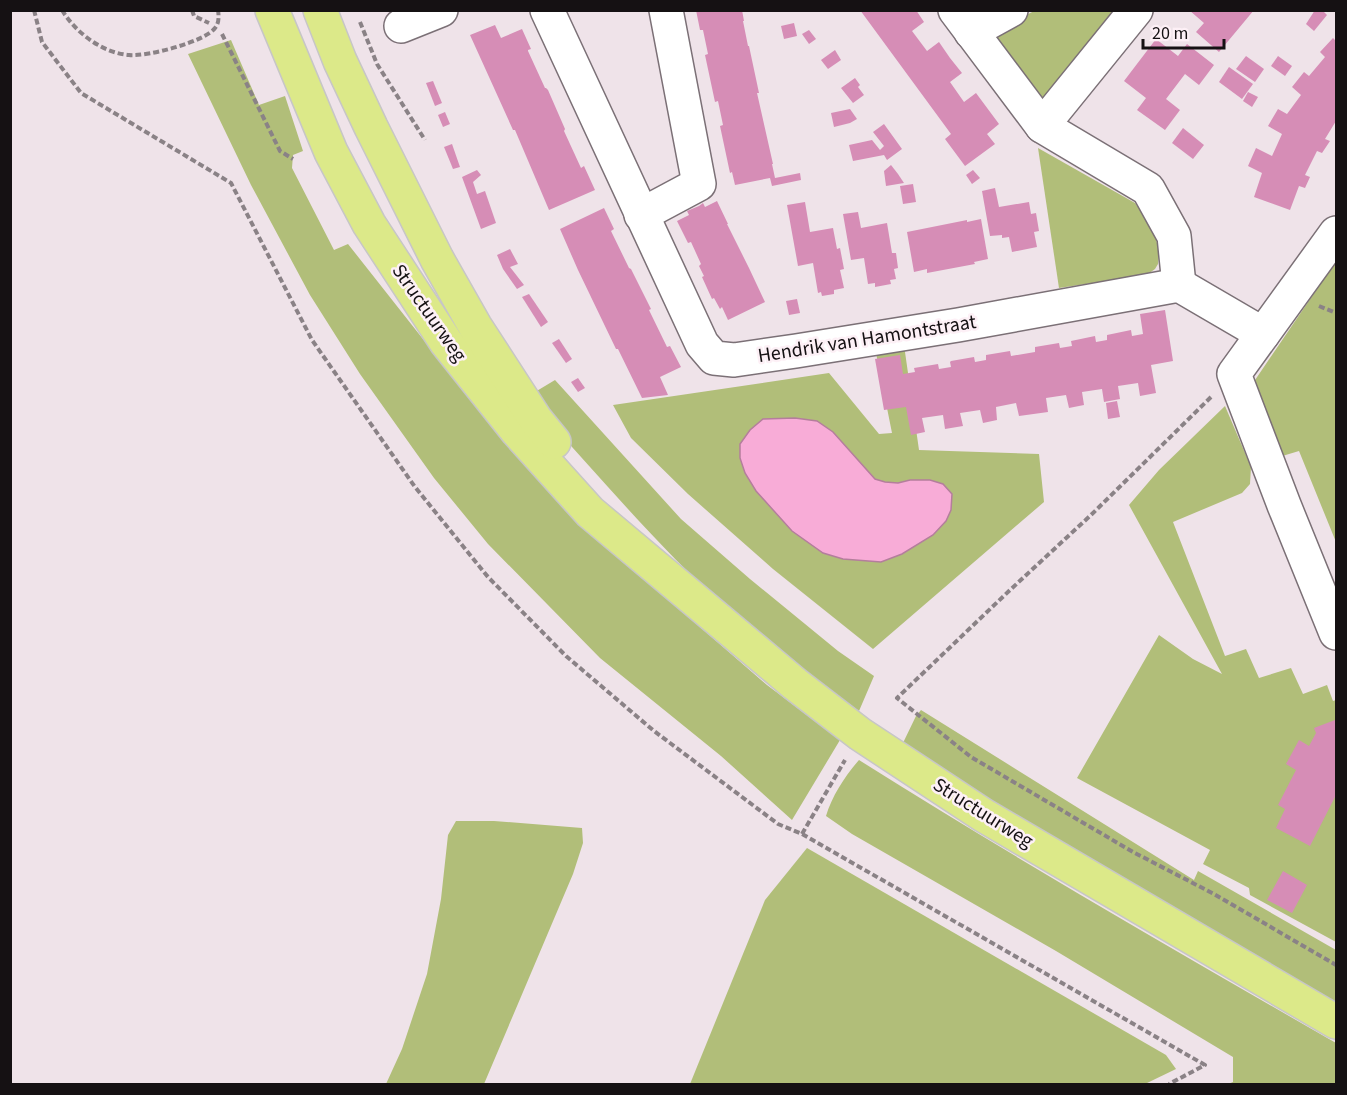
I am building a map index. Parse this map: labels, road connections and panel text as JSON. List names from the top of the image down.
{
  "streets": {
    "main road": ["Structuurweg"],
    "street": ["Hendrik van Hamontstraat"]
  },
  "scale_bar": "20 m"
}
